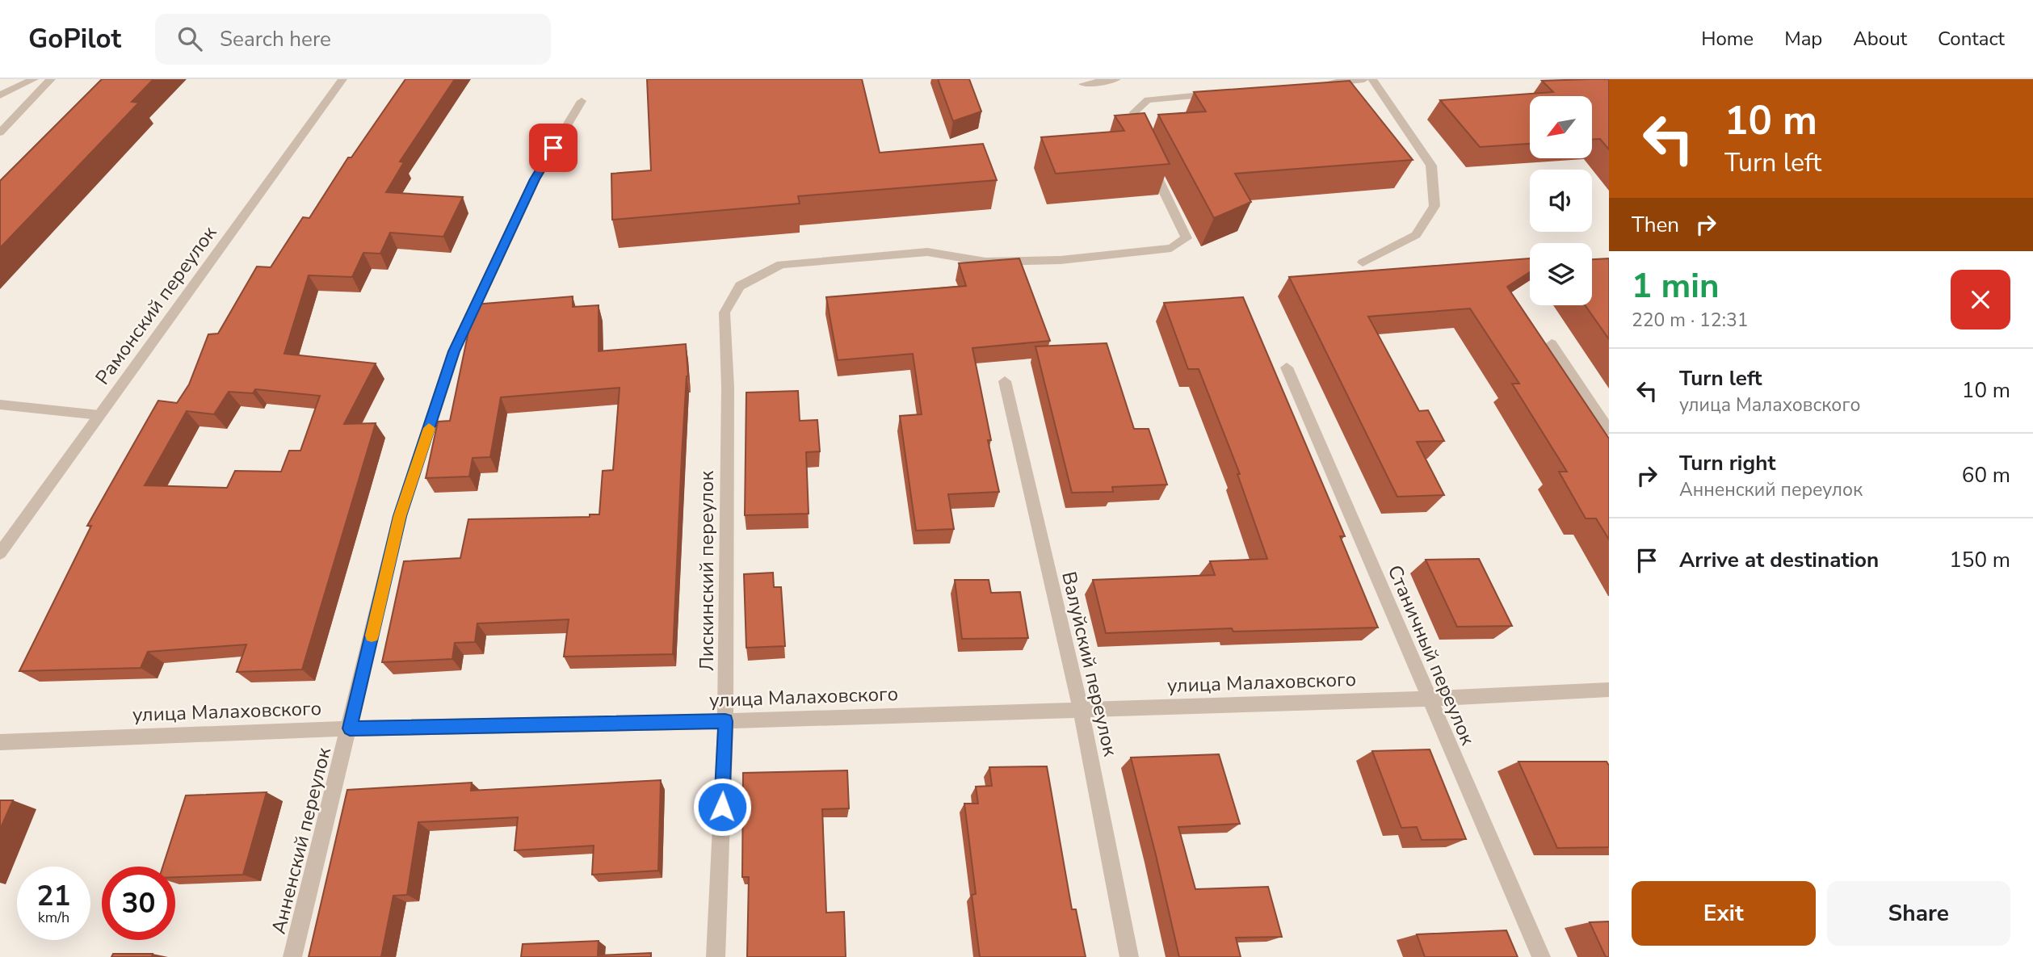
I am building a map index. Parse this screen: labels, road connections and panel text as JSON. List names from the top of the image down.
{
  "streets": {
    "street": [
      "Рамонский переулок",
      "Лискинский переулок",
      "Станичный переулок",
      "Валуйский переулок",
      "улица Малаховского",
      "Анненский переулок"
    ]
  },
  "crossings": [
    ["Лискинский переулок", "улица Малаховского"],
    ["Станичный переулок", "улица Малаховского"],
    ["Валуйский переулок", "улица Малаховского"],
    ["улица Малаховского", "Анненский переулок"]
  ],
  "north": "bottom left",
  "page": {
    "header": "GoPilot",
    "search": "Search here",
    "nav": [
      "Home",
      "Map",
      "About",
      "Contact"
    ],
    "turn": ["10 m", "Turn left"],
    "then": "Then",
    "heading": ["1 min", "220 m · 12:31"],
    "list": [
      {
        "name": "Turn left",
        "note": "улица Малаховского",
        "value": "10 m"
      },
      {
        "name": "Turn right",
        "note": "Анненский переулок",
        "value": "60 m"
      },
      {
        "name": "Arrive at destination",
        "value": "150 m"
      }
    ],
    "speed": "21 km/h",
    "limit": "30",
    "buttons": ["Exit", "Share"]
  }
}
